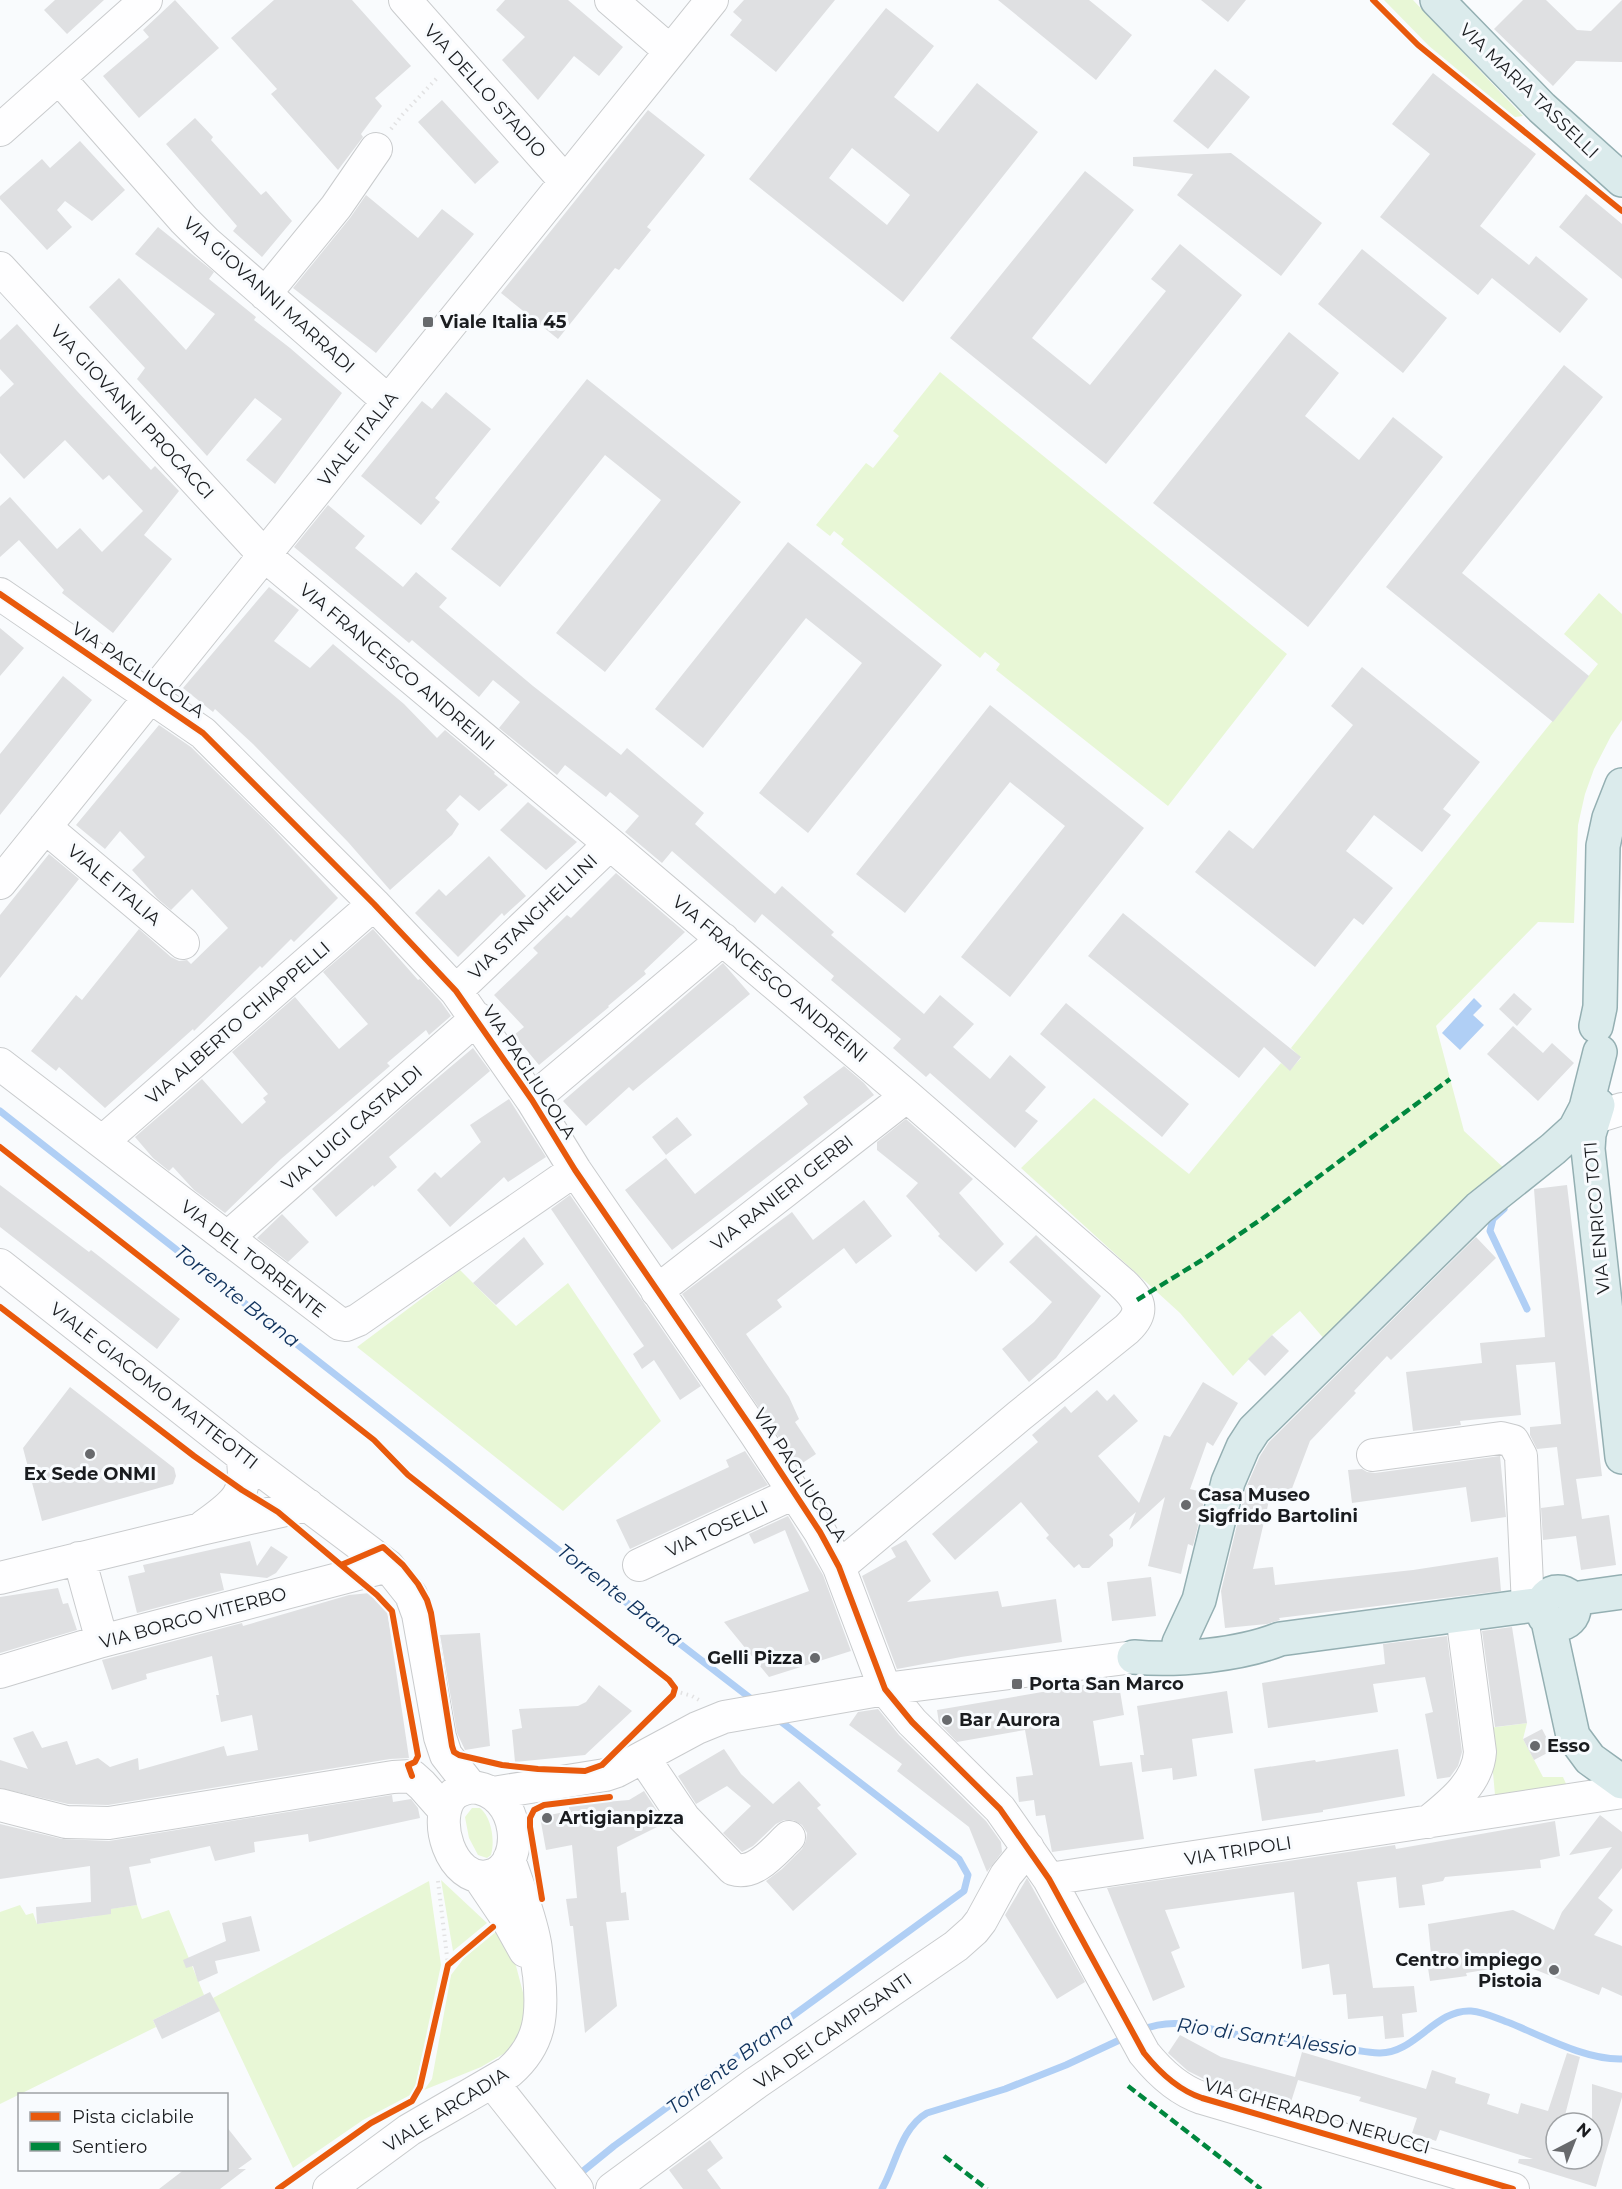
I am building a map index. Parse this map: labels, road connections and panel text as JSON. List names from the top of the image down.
{
  "streets": {
    "main road": ["VIA MARIA TASSELLI", "VIA ENRICO TOTI"],
    "street": [
      "VIA DELLO STADIO",
      "VIA GIOVANNI MARRADI",
      "VIA GIOVANNI PROCACCI",
      "VIALE ITALIA",
      "VIA FRANCESCO ANDREINI",
      "VIA PAGLIUCOLA",
      "VIA STANGHELLINI",
      "VIA ALBERTO CHIAPPELLI",
      "VIA LUIGI CASTALDI",
      "VIA RANIERI GERBI",
      "VIA DEL TORRENTE",
      "VIALE GIACOMO MATTEOTTI",
      "VIA TOSELLI",
      "VIA BORGO VITERBO",
      "VIA TRIPOLI",
      "VIA DEI CAMPISANTI",
      "VIALE ARCADIA",
      "VIA GHERARDO NERUCCI"
    ]
  },
  "crossings": [
    ["VIA DELLO STADIO", "VIALE ITALIA"],
    ["VIA GIOVANNI MARRADI", "VIALE ITALIA"],
    ["VIA GIOVANNI PROCACCI", "VIALE ITALIA"],
    ["VIA GIOVANNI PROCACCI", "VIA FRANCESCO ANDREINI"],
    ["VIALE ITALIA", "VIA FRANCESCO ANDREINI"],
    ["VIALE ITALIA", "VIA PAGLIUCOLA"],
    ["VIA FRANCESCO ANDREINI", "VIA PAGLIUCOLA"],
    ["VIA FRANCESCO ANDREINI", "VIA STANGHELLINI"],
    ["VIA FRANCESCO ANDREINI", "VIA RANIERI GERBI"],
    ["VIA PAGLIUCOLA", "VIA STANGHELLINI"],
    ["VIA PAGLIUCOLA", "VIA ALBERTO CHIAPPELLI"],
    ["VIA PAGLIUCOLA", "VIA LUIGI CASTALDI"],
    ["VIA PAGLIUCOLA", "VIA RANIERI GERBI"],
    ["VIA PAGLIUCOLA", "VIA DEL TORRENTE"],
    ["VIA PAGLIUCOLA", "VIA TOSELLI"],
    ["VIA PAGLIUCOLA", "VIA GHERARDO NERUCCI"],
    ["VIA ALBERTO CHIAPPELLI", "VIA DEL TORRENTE"],
    ["VIA LUIGI CASTALDI", "VIA DEL TORRENTE"],
    ["VIALE GIACOMO MATTEOTTI", "VIA BORGO VITERBO"],
    ["VIA TRIPOLI", "VIA GHERARDO NERUCCI"],
    ["VIA DEI CAMPISANTI", "VIA GHERARDO NERUCCI"]
  ],
  "water": ["Torrente Brana", "Rio di Sant'Alessio"],
  "places": {
    "transit": ["Viale Italia 45", "Porta San Marco"],
    "other": [
      "Ex Sede ONMI",
      "Casa Museo Sigfrido Bartolini",
      "Gelli Pizza",
      "Bar Aurora",
      "Esso",
      "Artigianpizza",
      "Centro impiego Pistoia"
    ]
  },
  "legend": ["Pista ciclabile", "Sentiero"],
  "north": "top right"
}
